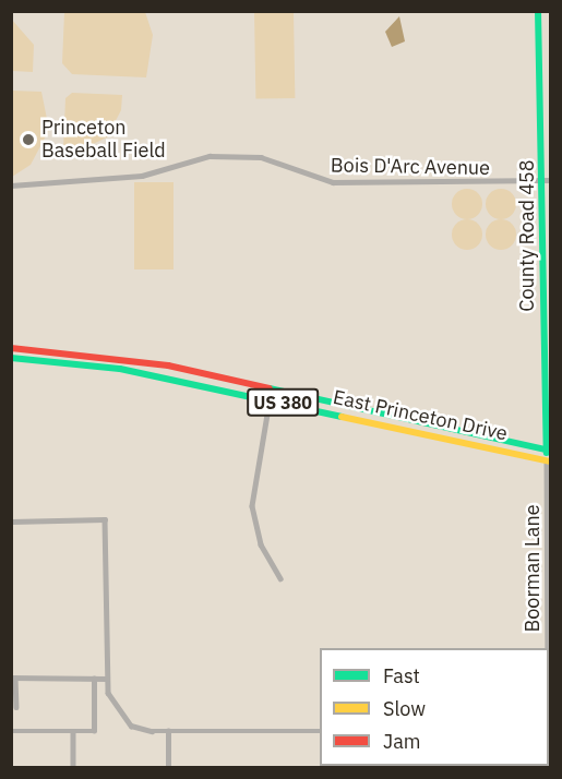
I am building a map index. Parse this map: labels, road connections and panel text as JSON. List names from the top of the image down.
{
  "streets": {
    "main road": ["County Road 458", "US 380", "East Princeton Drive"],
    "street": ["Bois D'Arc Avenue", "Boorman Lane"]
  },
  "crossings": [
    ["Bois D'Arc Avenue", "County Road 458"],
    ["County Road 458", "East Princeton Drive"],
    ["County Road 458", "Boorman Lane"],
    ["East Princeton Drive", "Boorman Lane"]
  ],
  "places": ["Princeton Baseball Field"],
  "legend": ["Fast", "Slow", "Jam"]
}
